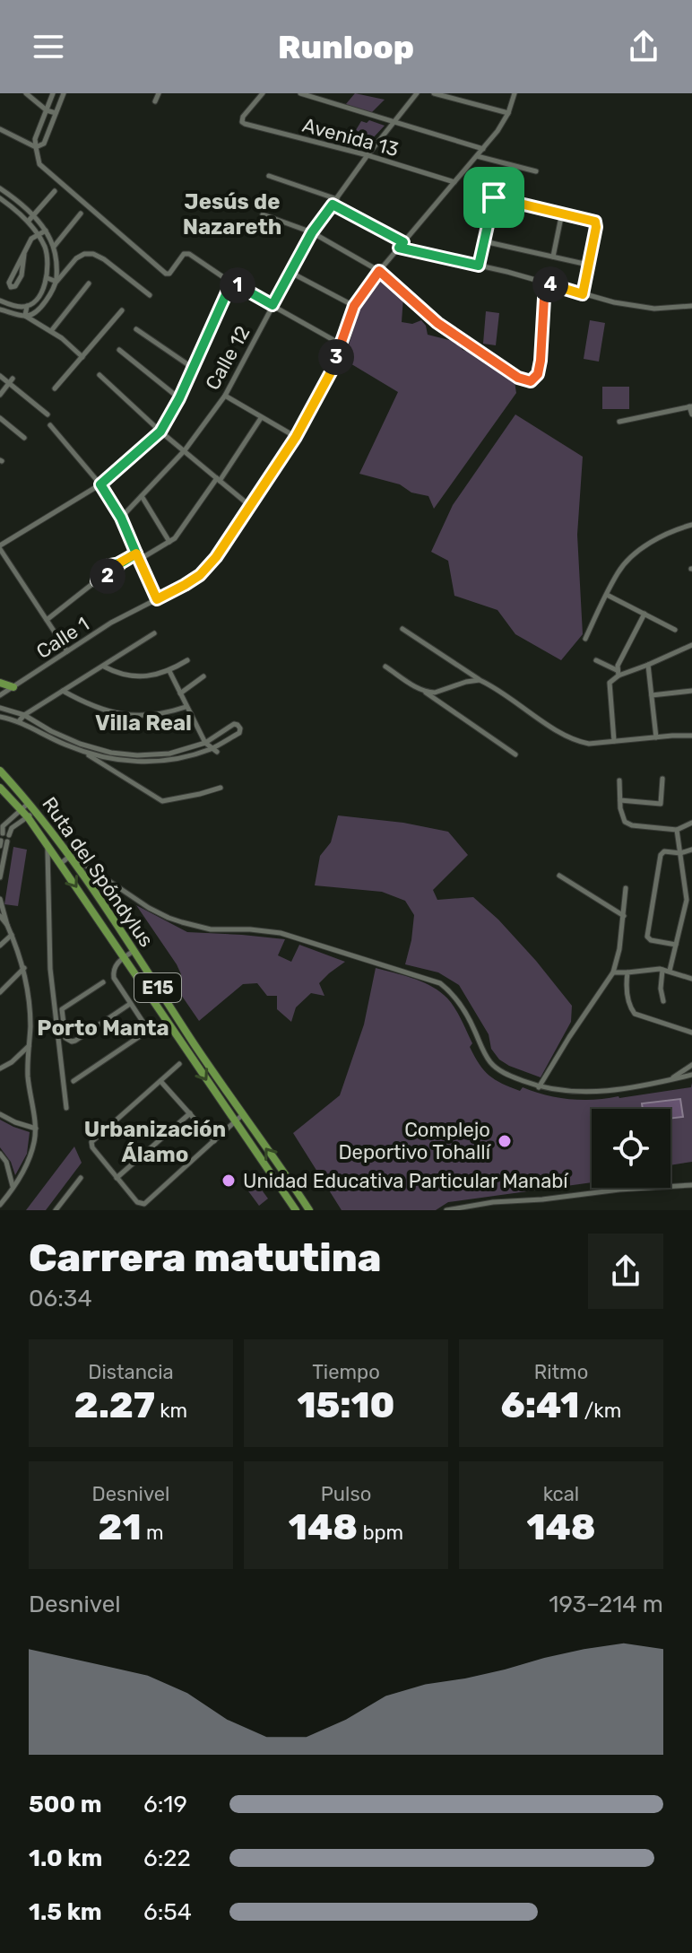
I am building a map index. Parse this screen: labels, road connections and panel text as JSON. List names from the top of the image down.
{
  "streets": {
    "highway": ["Ruta del Spóndylus", "E15"],
    "street": ["Avenida 13", "Calle 12", "Calle 1"]
  },
  "crossings": [
    ["Avenida 13", "Calle 12"],
    ["Avenida 13", "Calle 1"]
  ],
  "districts": [
    "Jesús de Nazareth",
    "Villa Real",
    "Porto Manta",
    "Urbanización Álamo"
  ],
  "places": ["Complejo Deportivo Tohallí", "Unidad Educativa Particular Manabí"],
  "page": {
    "header": "Runloop",
    "pins": [
      "4",
      "1",
      "3",
      "2"
    ],
    "heading": ["Carrera matutina", "06:34"],
    "stats": [
      ["Distancia", "2.27 km"],
      ["Tiempo", "15:10"],
      ["Ritmo", "6:41 /km"],
      ["Desnivel", "21 m"],
      ["Pulso", "148 bpm"],
      ["kcal", "148"]
    ],
    "chart": ["Desnivel", "193–214 m"],
    "list": [
      {
        "name": "500 m",
        "note": "6:19"
      },
      {
        "name": "1.0 km",
        "note": "6:22"
      },
      {
        "name": "1.5 km",
        "note": "6:54"
      }
    ]
  }
}
